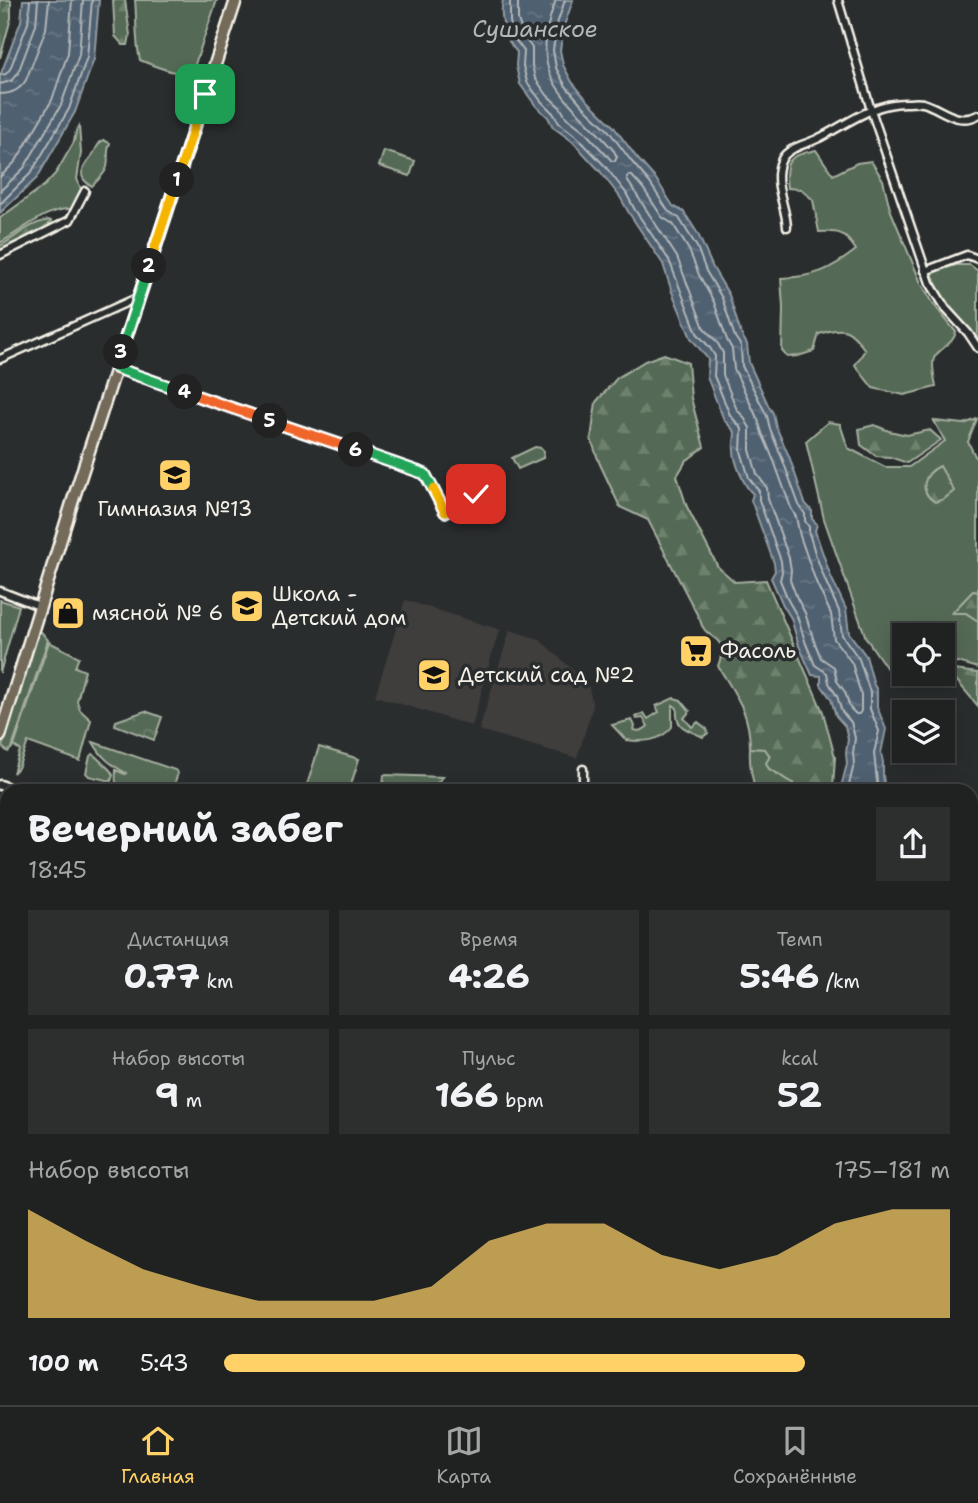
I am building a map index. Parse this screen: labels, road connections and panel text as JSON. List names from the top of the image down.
{
  "water": ["Сушанское"],
  "places": {
    "school or university": ["Гимназия №13", "Школа - Детский дом", "Детский сад №2"],
    "shop": ["мясной № 6"],
    "supermarket": ["Фасоль"]
  },
  "page": {
    "pins": [
      "1",
      "2",
      "3",
      "4",
      "5",
      "6"
    ],
    "heading": ["Вечерний забег", "18:45"],
    "stats": [
      ["Дистанция", "0.77 km"],
      ["Время", "4:26"],
      ["Темп", "5:46 /km"],
      ["Набор высоты", "9 m"],
      ["Пульс", "166 bpm"],
      ["kcal", "52"]
    ],
    "chart": ["Набор высоты", "175–181 m"],
    "list": [
      {
        "name": "100 m",
        "note": "5:43"
      }
    ],
    "tabs": ["Главная", "Карта", "Сохранённые"]
  }
}
